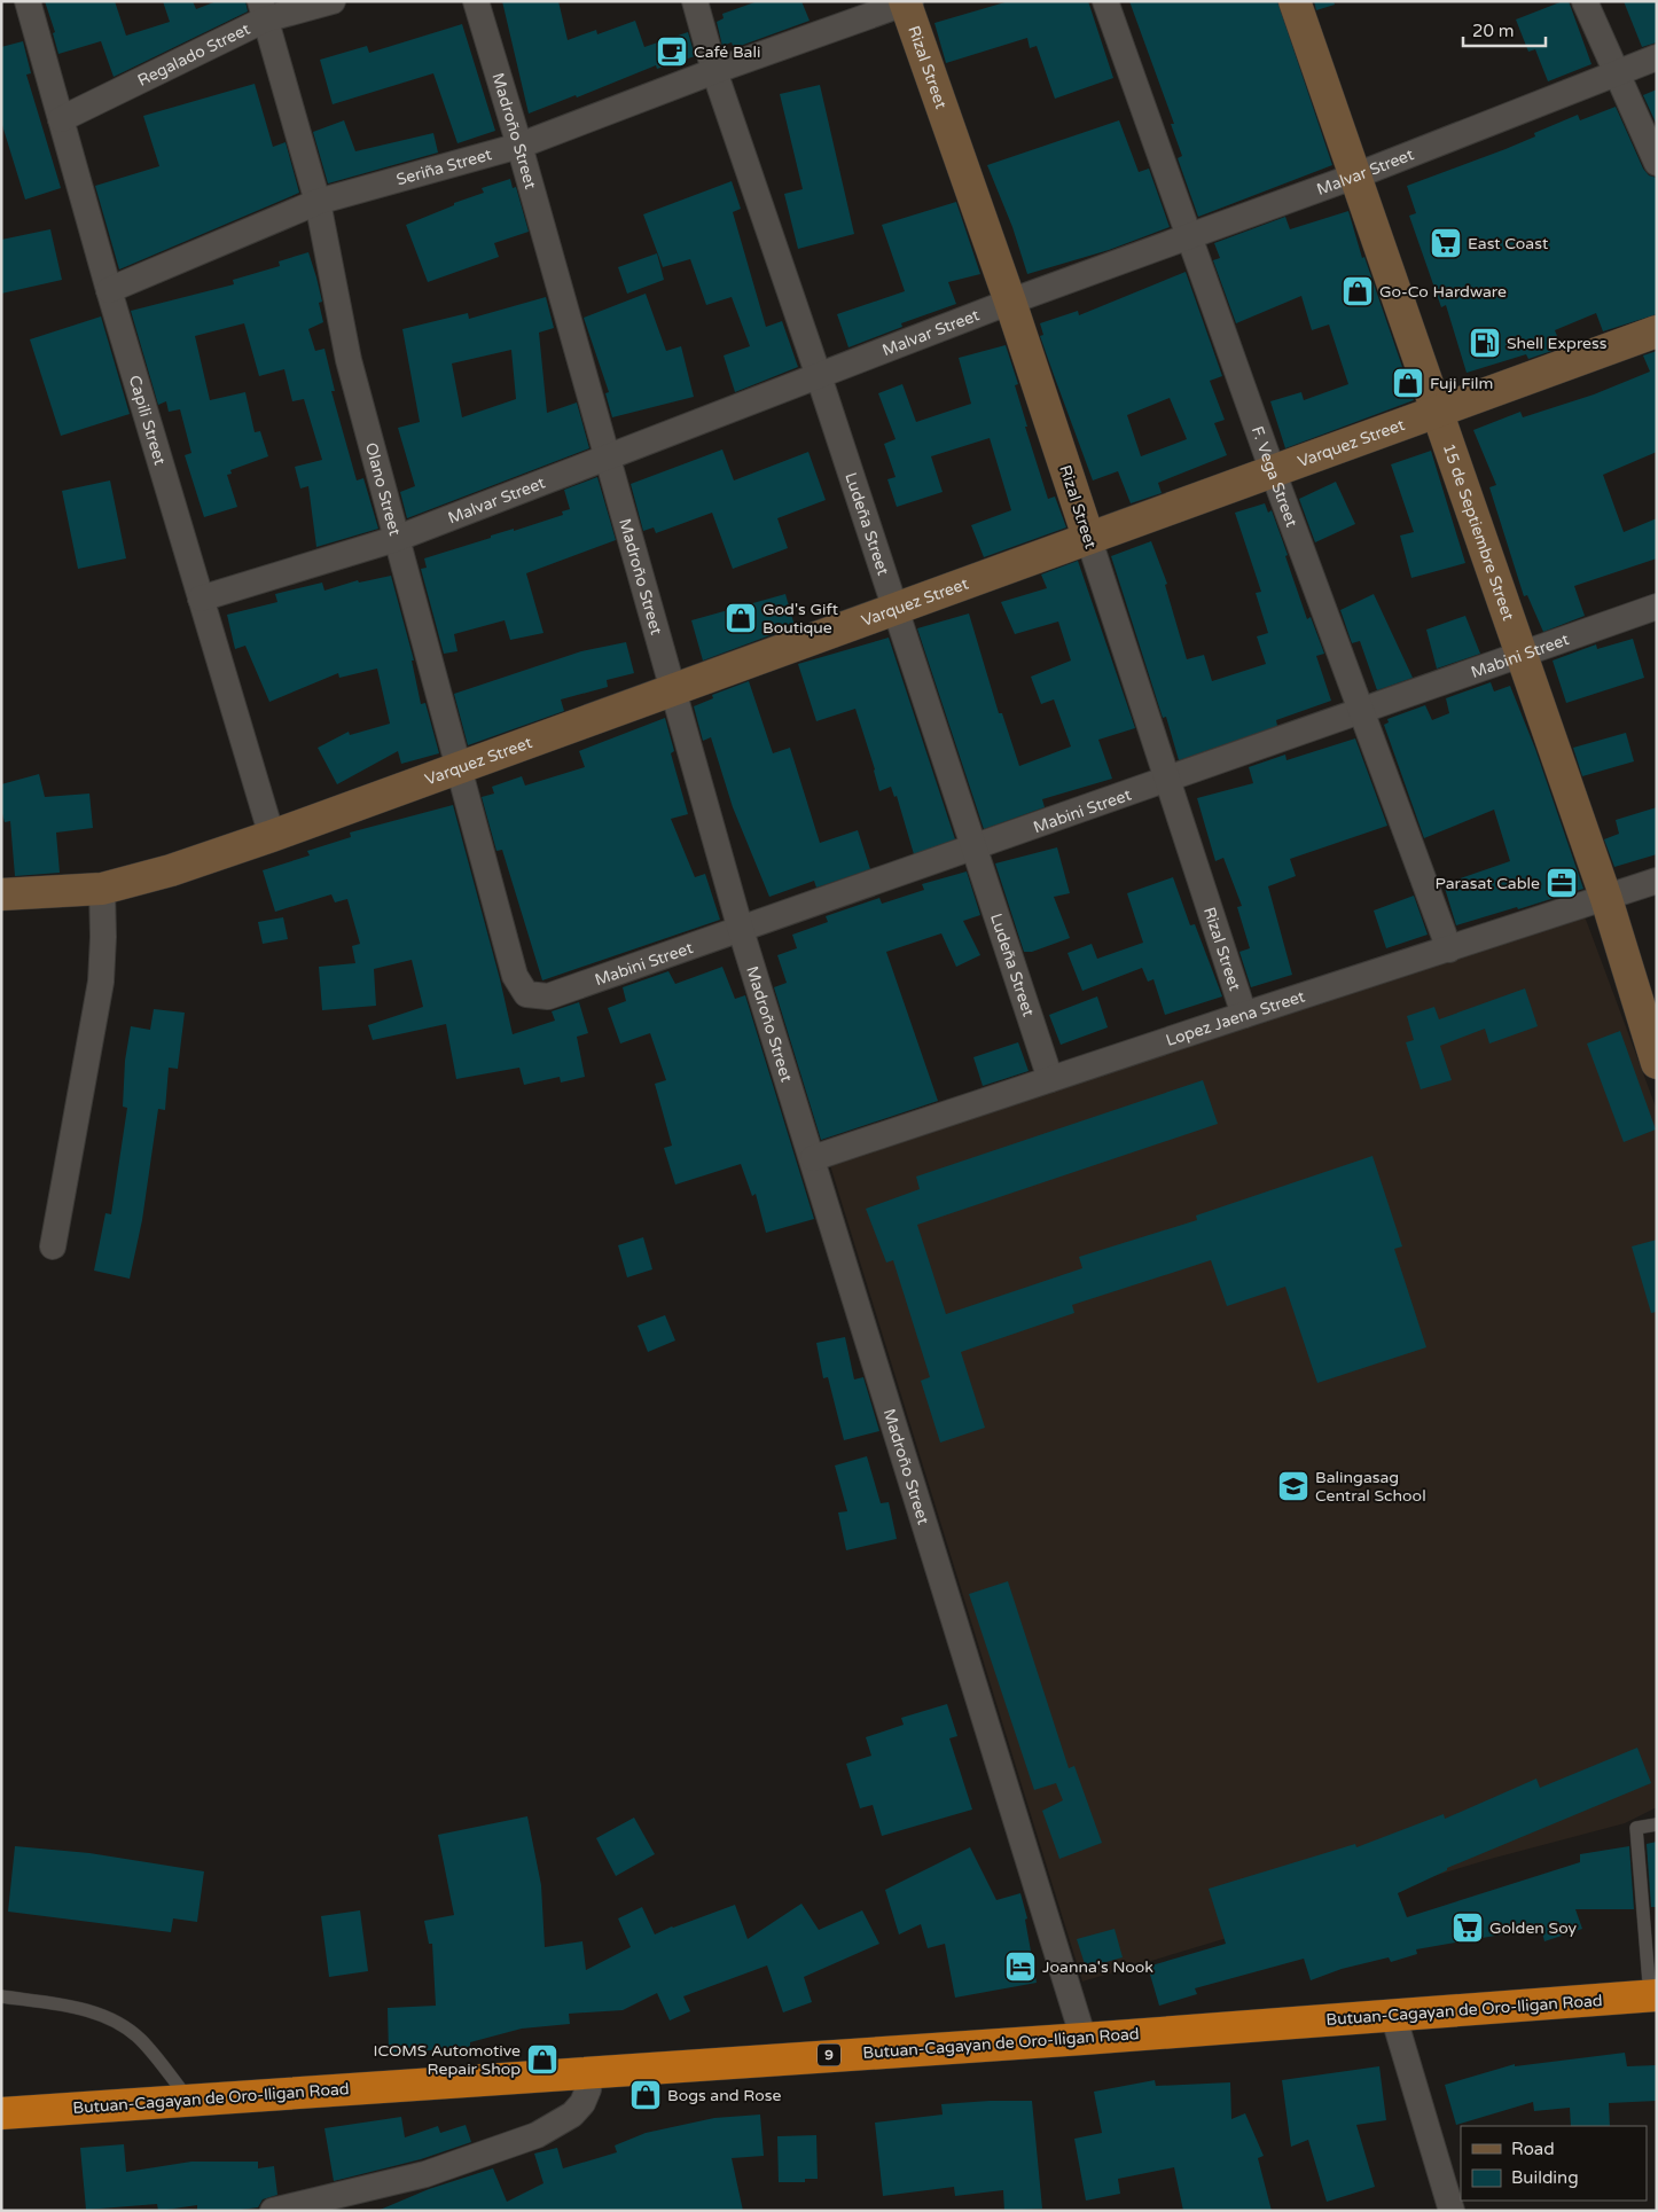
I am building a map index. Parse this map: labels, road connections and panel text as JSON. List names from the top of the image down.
{
  "streets": {
    "highway": ["Butuan-Cagayan de Oro-Iligan Road", "9"],
    "street": [
      "Regalado Street",
      "Rizal Street",
      "Madroño Street",
      "Seriña Street",
      "Malvar Street",
      "Capili Street",
      "Varquez Street",
      "F. Vega Street",
      "Olano Street",
      "Ludeña Street",
      "15 de Septiembre Street",
      "Mabini Street",
      "Lopez Jaena Street"
    ]
  },
  "crossings": [
    ["Regalado Street", "Capili Street"],
    ["Regalado Street", "Olano Street"],
    ["Rizal Street", "Seriña Street"],
    ["Rizal Street", "Malvar Street"],
    ["Rizal Street", "Varquez Street"],
    ["Rizal Street", "Mabini Street"],
    ["Rizal Street", "Lopez Jaena Street"],
    ["Madroño Street", "Seriña Street"],
    ["Madroño Street", "Malvar Street"],
    ["Madroño Street", "Varquez Street"],
    ["Madroño Street", "Mabini Street"],
    ["Madroño Street", "Lopez Jaena Street"],
    ["Madroño Street", "Butuan-Cagayan de Oro-Iligan Road"],
    ["Seriña Street", "Capili Street"],
    ["Seriña Street", "Olano Street"],
    ["Seriña Street", "Ludeña Street"],
    ["Malvar Street", "Capili Street"],
    ["Malvar Street", "F. Vega Street"],
    ["Malvar Street", "Olano Street"],
    ["Malvar Street", "Ludeña Street"],
    ["Malvar Street", "15 de Septiembre Street"],
    ["Capili Street", "Varquez Street"],
    ["Varquez Street", "F. Vega Street"],
    ["Varquez Street", "Olano Street"],
    ["Varquez Street", "Ludeña Street"],
    ["Varquez Street", "15 de Septiembre Street"],
    ["F. Vega Street", "Mabini Street"],
    ["F. Vega Street", "Lopez Jaena Street"],
    ["Olano Street", "Mabini Street"],
    ["Ludeña Street", "Mabini Street"],
    ["Ludeña Street", "Lopez Jaena Street"],
    ["15 de Septiembre Street", "Mabini Street"],
    ["15 de Septiembre Street", "Lopez Jaena Street"]
  ],
  "places": {
    "cafe": ["Café Bali"],
    "supermarket": ["East Coast", "Golden Soy"],
    "shop": [
      "Go-Co Hardware",
      "Fuji Film",
      "God's Gift Boutique",
      "ICOMS Automotive Repair Shop",
      "Bogs and Rose"
    ],
    "fuel station": ["Shell Express"],
    "office": ["Parasat Cable"],
    "school or university": ["Balingasag Central School"],
    "hotel": ["Joanna's Nook"]
  },
  "legend": ["Road", "Building"],
  "scale_bar": "20 m"
}
